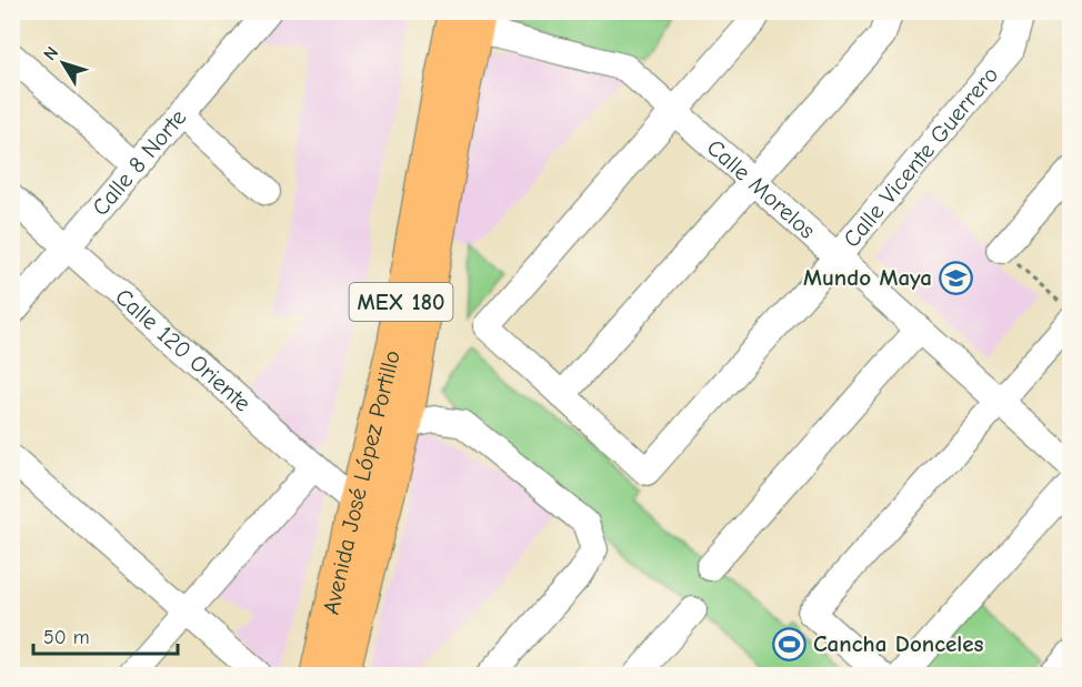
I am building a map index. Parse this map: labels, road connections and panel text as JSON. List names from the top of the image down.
{
  "streets": {
    "main road": ["MEX 180", "Avenida José López Portillo"],
    "street": [
      "Calle Vicente Guerrero",
      "Calle 8 Norte",
      "Calle Morelos",
      "Calle 120 Oriente"
    ]
  },
  "crossings": [
    ["Calle Vicente Guerrero", "Calle Morelos"],
    ["Calle 8 Norte", "Calle 120 Oriente"],
    ["Calle Morelos", "Avenida José López Portillo"],
    ["Calle 120 Oriente", "Avenida José López Portillo"]
  ],
  "places": {
    "school or university": ["Mundo Maya"],
    "sports": ["Cancha Donceles"]
  },
  "scale_bar": "50 m",
  "north": "top left"
}
